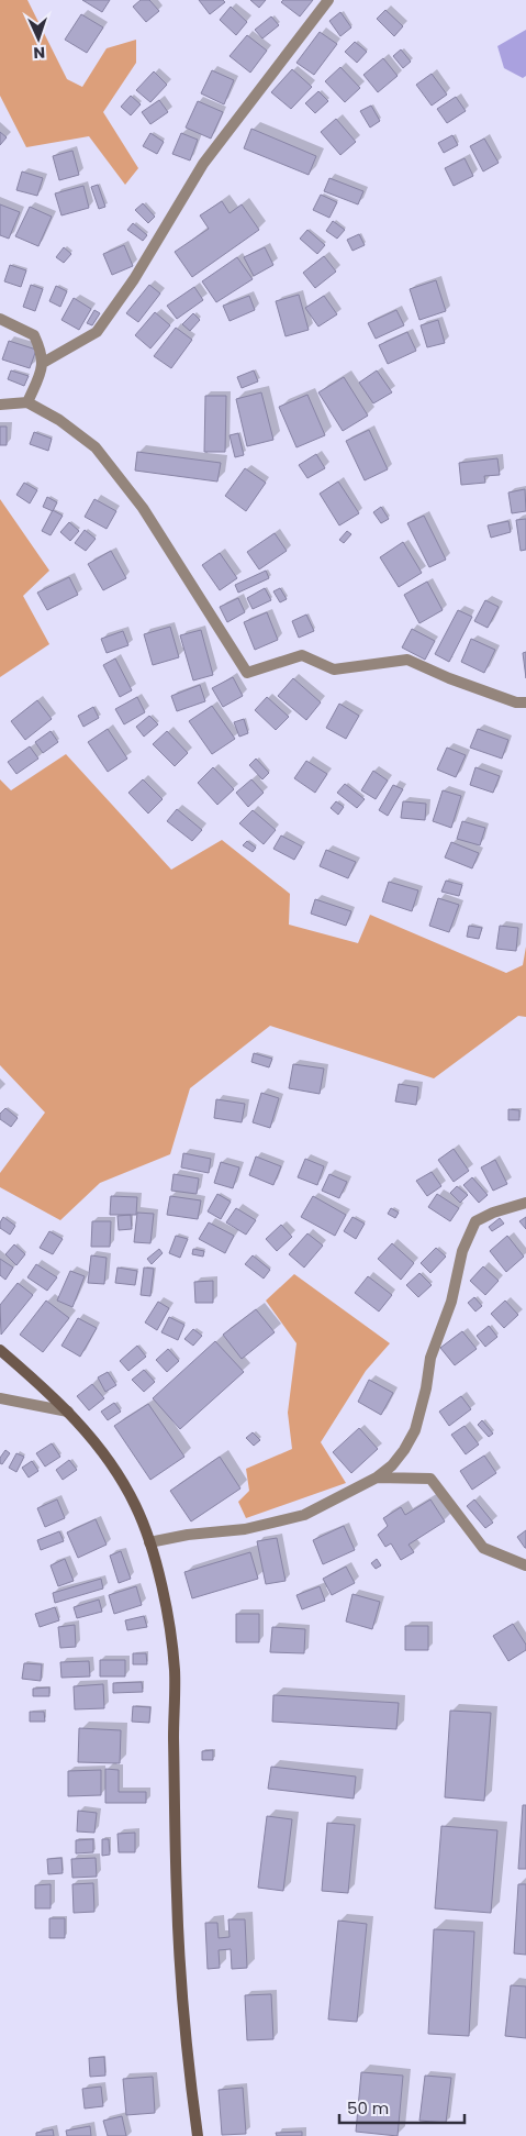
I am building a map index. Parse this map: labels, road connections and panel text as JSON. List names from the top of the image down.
{
  "scale_bar": "50 m",
  "north": "bottom"
}
